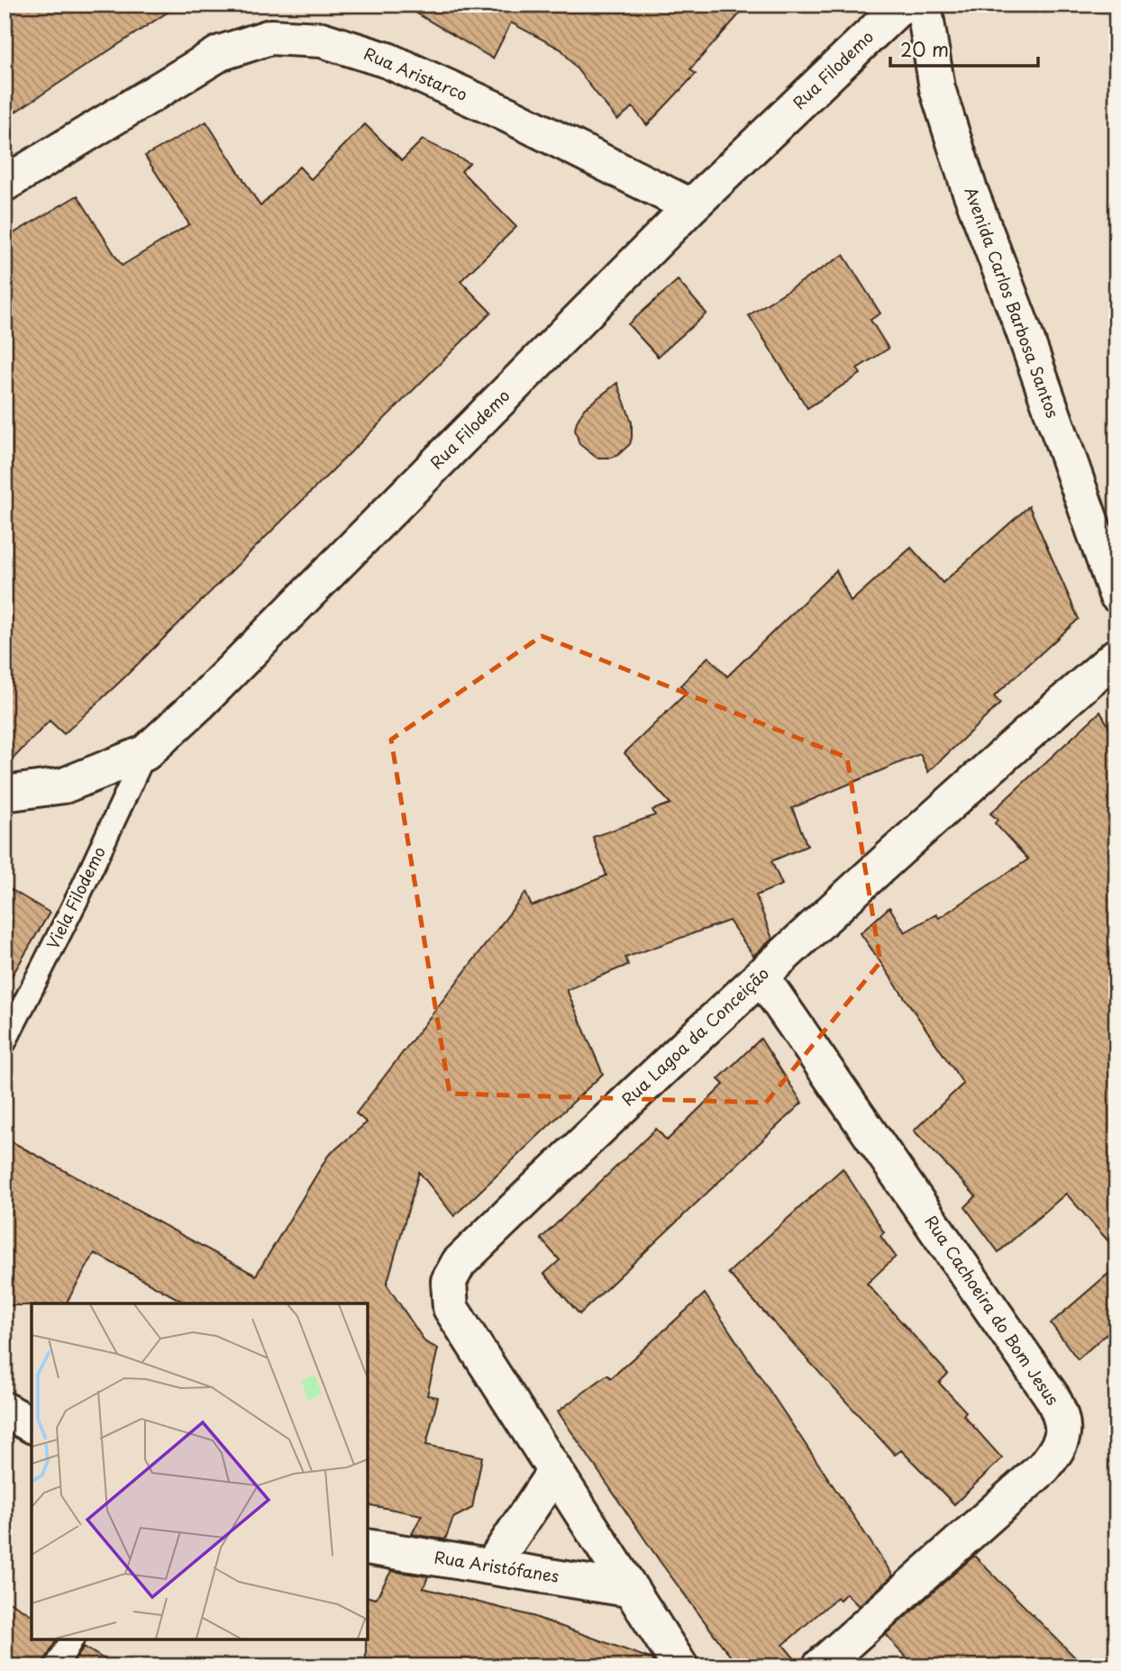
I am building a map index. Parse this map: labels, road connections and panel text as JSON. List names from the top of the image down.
{
  "streets": {
    "street": [
      "Rua Filodemo",
      "Rua Aristarco",
      "Avenida Carlos Barbosa Santos",
      "Rua Lagoa da Conceição",
      "Rua Cachoeira do Bom Jesus",
      "Rua Aristófanes"
    ],
    "lane": ["Viela Filodemo"]
  },
  "crossings": [
    ["Rua Filodemo", "Rua Aristarco"],
    ["Rua Filodemo", "Viela Filodemo"],
    ["Rua Lagoa da Conceição", "Rua Cachoeira do Bom Jesus"],
    ["Rua Lagoa da Conceição", "Rua Aristófanes"]
  ],
  "scale_bar": "20 m"
}
